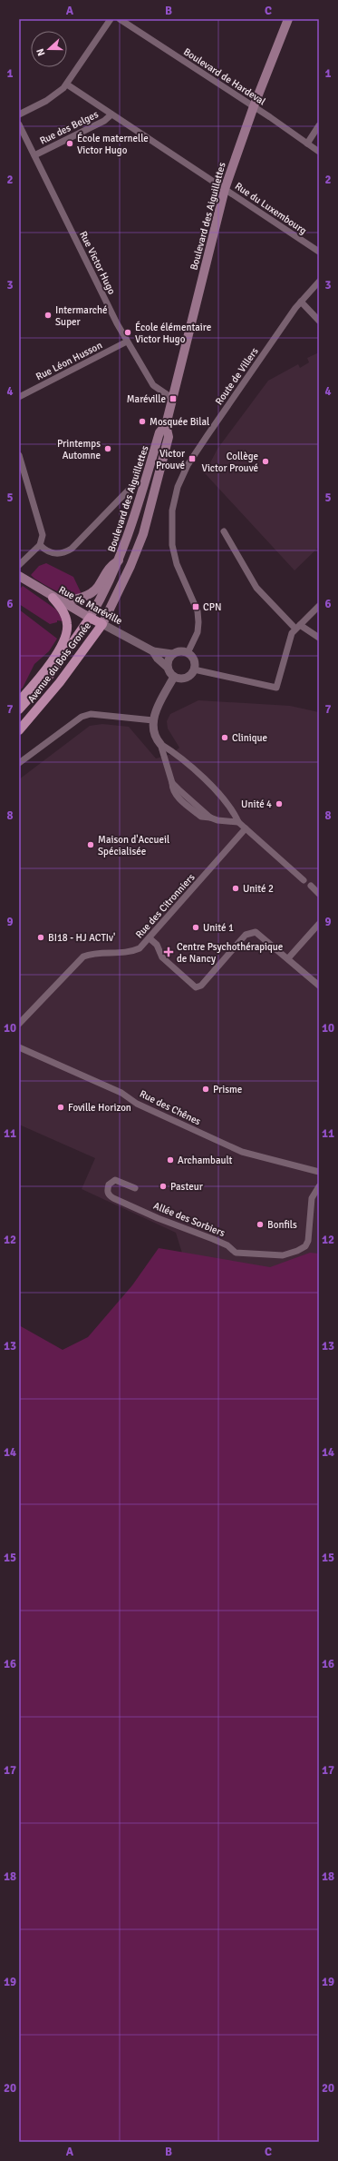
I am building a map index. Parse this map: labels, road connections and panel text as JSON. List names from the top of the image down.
{
  "streets": {
    "main road": ["Boulevard des Aiguillettes", "Rue de Maréville", "Avenue du Bois Gronée"],
    "street": [
      "Boulevard de Hardeval",
      "Rue des Belges",
      "Rue du Luxembourg",
      "Rue Victor Hugo",
      "Rue Léon Husson",
      "Route de Villers",
      "Rue des Citronniers",
      "Rue des Chênes",
      "Allée des Sorbiers"
    ]
  },
  "crossings": [
    ["Boulevard de Hardeval", "Boulevard des Aiguillettes"],
    ["Rue des Belges", "Rue du Luxembourg"],
    ["Rue des Belges", "Rue Victor Hugo"],
    ["Rue du Luxembourg", "Boulevard des Aiguillettes"],
    ["Boulevard des Aiguillettes", "Rue Victor Hugo"],
    ["Boulevard des Aiguillettes", "Rue de Maréville"],
    ["Boulevard des Aiguillettes", "Avenue du Bois Gronée"],
    ["Rue Victor Hugo", "Rue Léon Husson"],
    ["Route de Villers", "Rue de Maréville"],
    ["Rue de Maréville", "Avenue du Bois Gronée"]
  ],
  "places": {
    "other": [
      "École maternelle Victor Hugo",
      "Intermarché Super",
      "École élémentaire Victor Hugo",
      "Mosquée Bilal",
      "Printemps Automne",
      "Collège Victor Prouvé",
      "Clinique",
      "Unité 4",
      "Maison d'Accueil Spécialisée",
      "Unité 2",
      "Unité 1",
      "BI18 - HJ ACTIv'",
      "Prisme",
      "Foville Horizon",
      "Archambault",
      "Pasteur",
      "Bonfils"
    ],
    "transit": ["Maréville", "Victor Prouvé", "CPN"],
    "health": ["Centre Psychothérapique de Nancy"]
  },
  "north": "left",
  "grid": {
    "columns": ["A", "B", "C"],
    "rows": [
      "1",
      "2",
      "3",
      "4",
      "5",
      "6",
      "7",
      "8",
      "9",
      "10",
      "11",
      "12",
      "13",
      "14",
      "15",
      "16",
      "17",
      "18",
      "19",
      "20"
    ]
  }
}
